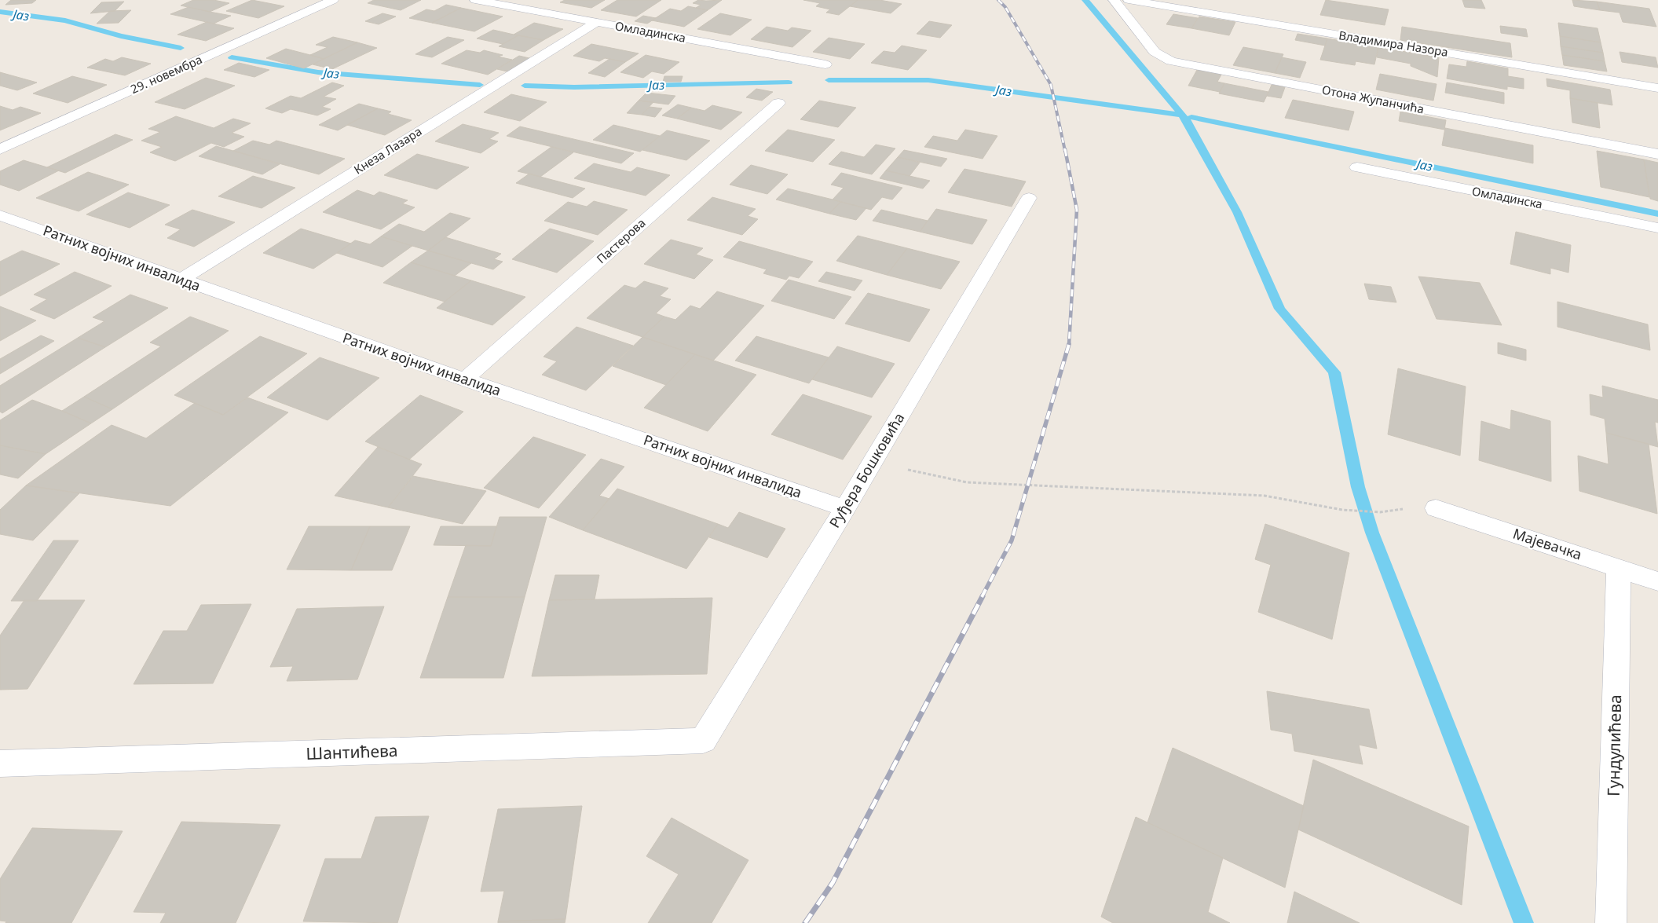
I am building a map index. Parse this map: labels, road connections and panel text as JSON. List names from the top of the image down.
{
  "streets": {
    "street": [
      "Омладинска",
      "Владимира Назора",
      "29. новембра",
      "Отона Жупанчића",
      "Кнеза Лазара",
      "Пастерова",
      "Ратних војних инвалида",
      "Руђера Бошковића",
      "Мајевачка",
      "Гундулићева",
      "Шантићева"
    ]
  },
  "crossings": [
    ["Омладинска", "Кнеза Лазара"],
    ["Кнеза Лазара", "Ратних војних инвалида"],
    ["Пастерова", "Ратних војних инвалида"],
    ["Ратних војних инвалида", "Руђера Бошковића"],
    ["Руђера Бошковића", "Шантићева"],
    ["Мајевачка", "Гундулићева"]
  ],
  "water": ["Јаз"]
}
